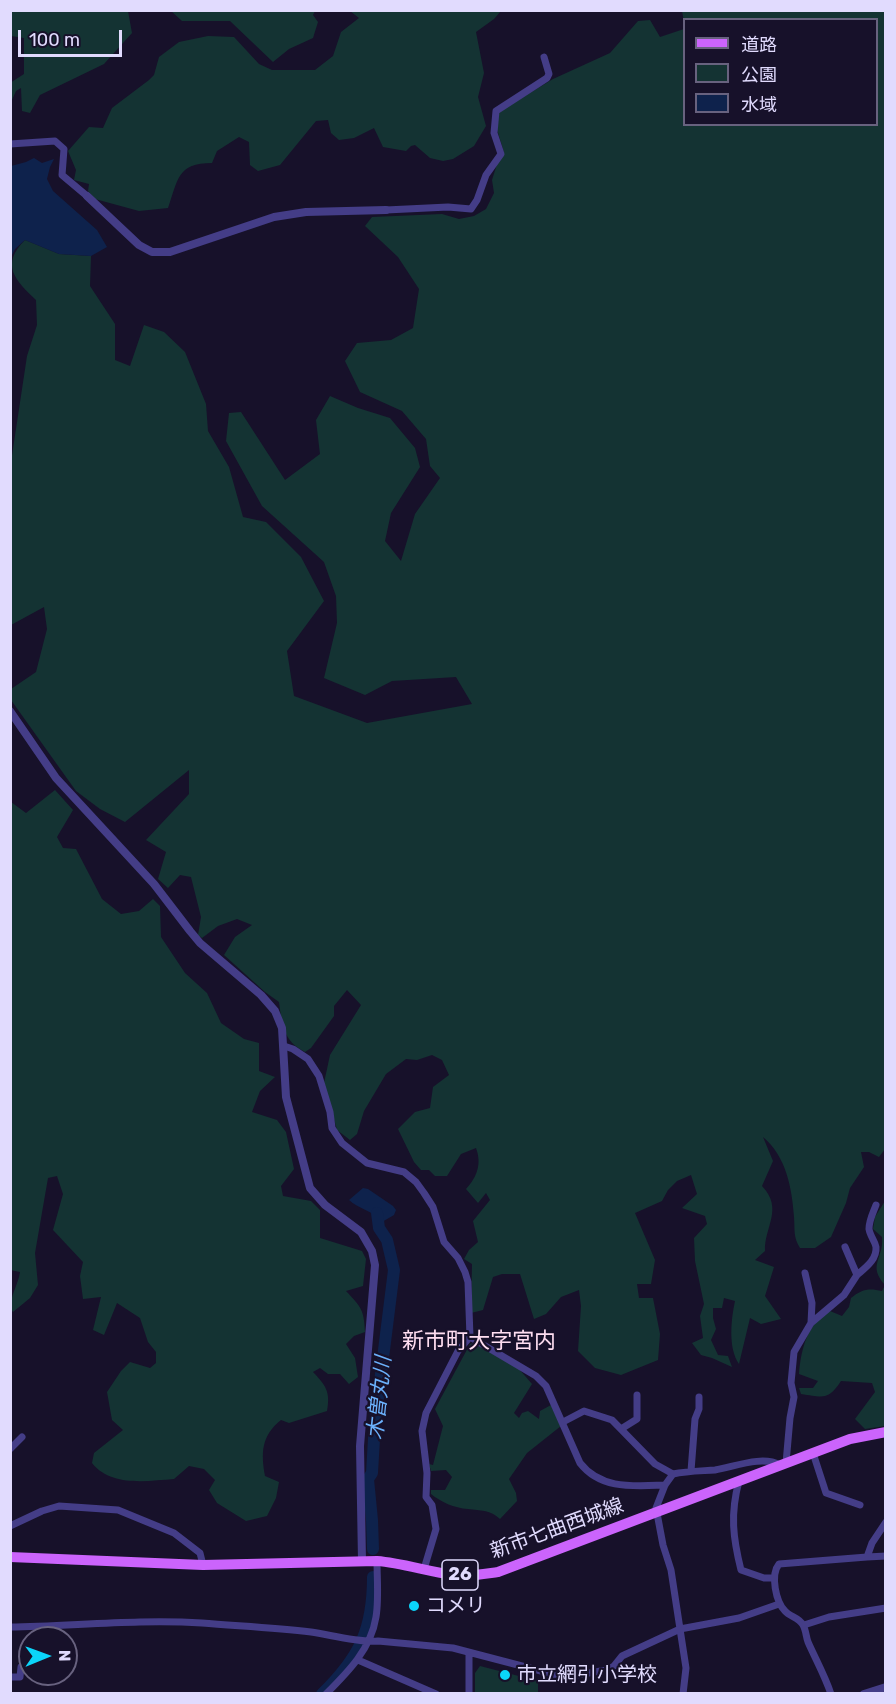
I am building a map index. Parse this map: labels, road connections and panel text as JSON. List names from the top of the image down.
{
  "streets": {
    "main road": ["新市七曲西城線", "26"]
  },
  "districts": ["新市町大字宮内"],
  "water": ["木曽丸川"],
  "places": ["コメリ", "市立網引小学校"],
  "legend": ["道路", "公園", "水域"],
  "scale_bar": "100 m",
  "north": "right"
}
